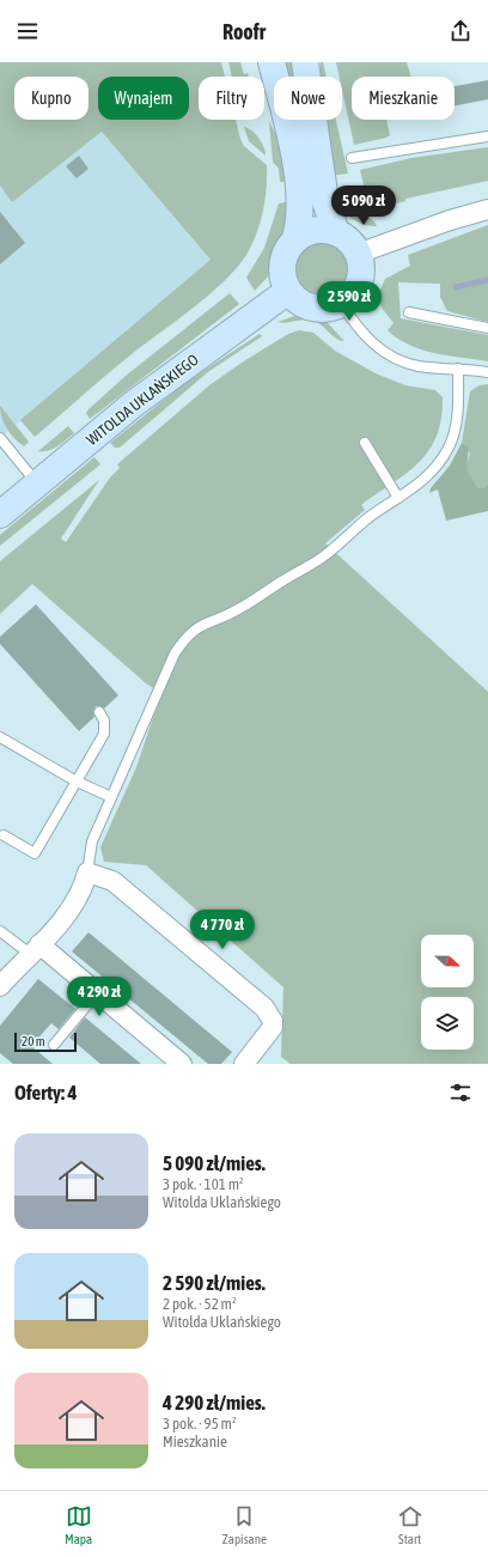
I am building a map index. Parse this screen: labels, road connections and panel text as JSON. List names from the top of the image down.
{
  "streets": {
    "street": ["WITOLDA UKLAŃSKIEGO"]
  },
  "scale_bar": "20 m",
  "north": "right",
  "page": {
    "header": "Roofr",
    "chip": [
      "Kupno",
      "Wynajem",
      "Filtry",
      "Nowe",
      "Mieszkanie"
    ],
    "price": [
      "5 090 zł",
      "2 590 zł",
      "4 770 zł",
      "4 290 zł"
    ],
    "scale": "20 m",
    "heading": "Oferty: 4",
    "list": [
      {
        "name": "5 090 zł/mies.",
        "note": "3 pok. · 101 m² · Witolda Uklańskiego"
      },
      {
        "name": "2 590 zł/mies.",
        "note": "2 pok. · 52 m² · Witolda Uklańskiego"
      },
      {
        "name": "4 290 zł/mies.",
        "note": "3 pok. · 95 m² · Mieszkanie"
      }
    ],
    "tabs": ["Mapa", "Zapisane", "Start"]
  }
}
